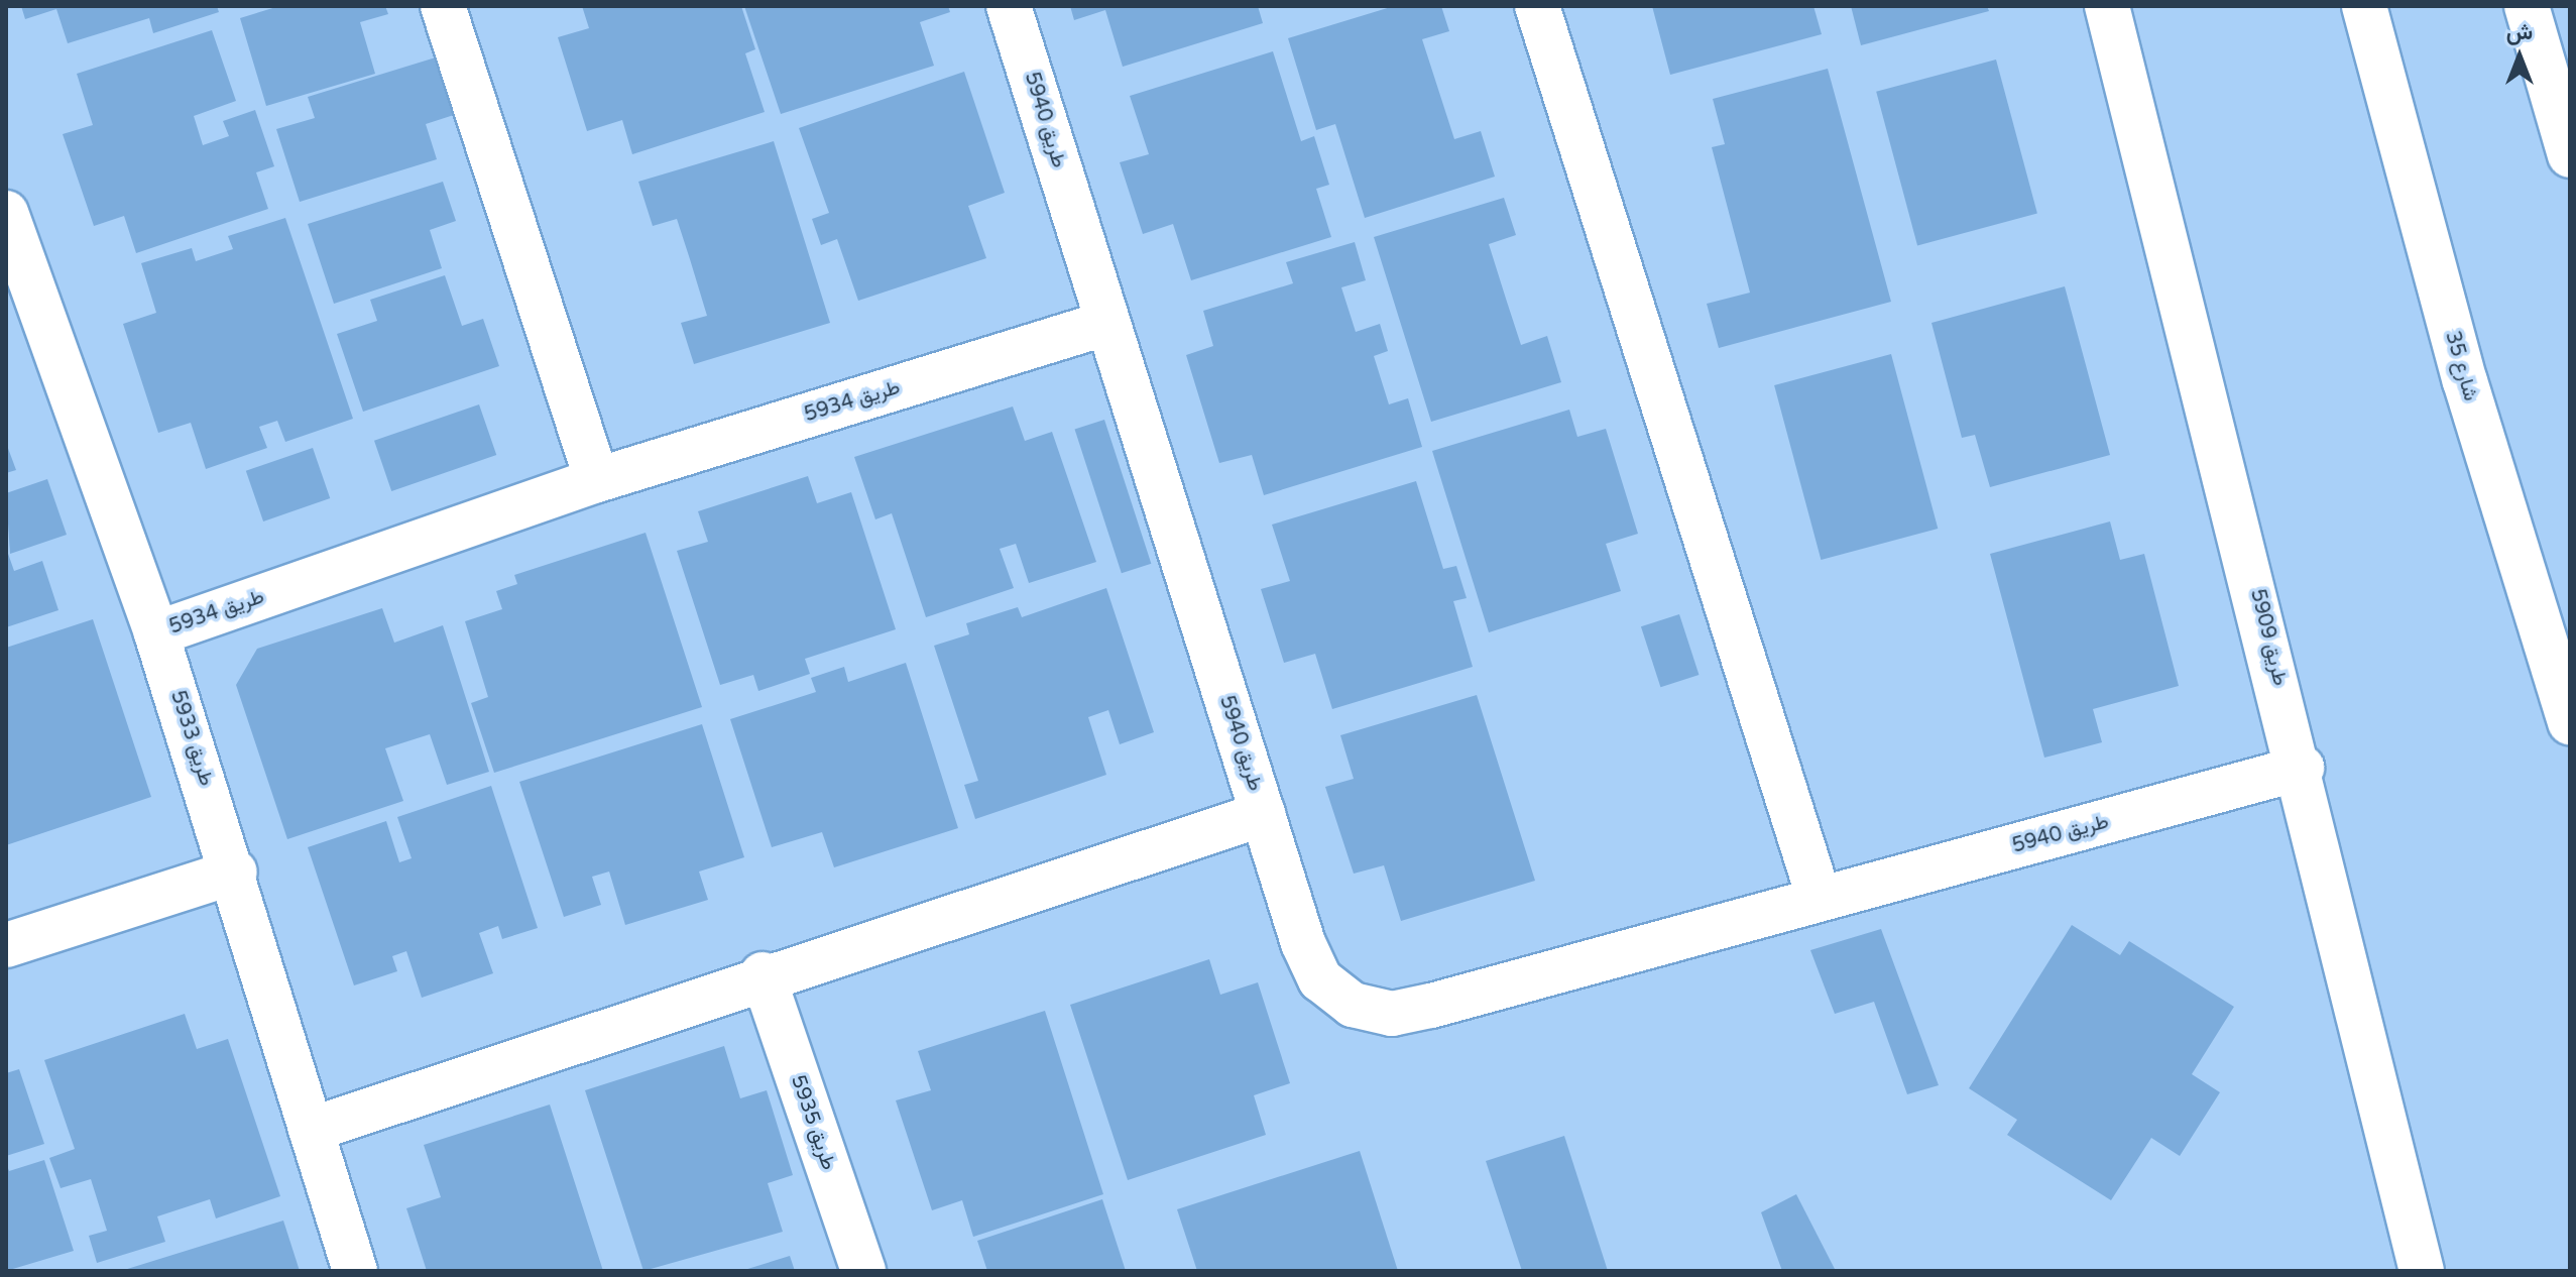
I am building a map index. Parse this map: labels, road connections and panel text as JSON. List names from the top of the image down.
{
  "streets": {
    "street": [
      "طريق 5940",
      "شارع 35",
      "طريق 5934",
      "طريق 5909",
      "طريق 5933",
      "طريق 5935"
    ]
  },
  "crossings": [
    ["طريق 5940", "طريق 5934"],
    ["طريق 5940", "طريق 5909"],
    ["طريق 5934", "طريق 5933"]
  ],
  "north": "top"
}
